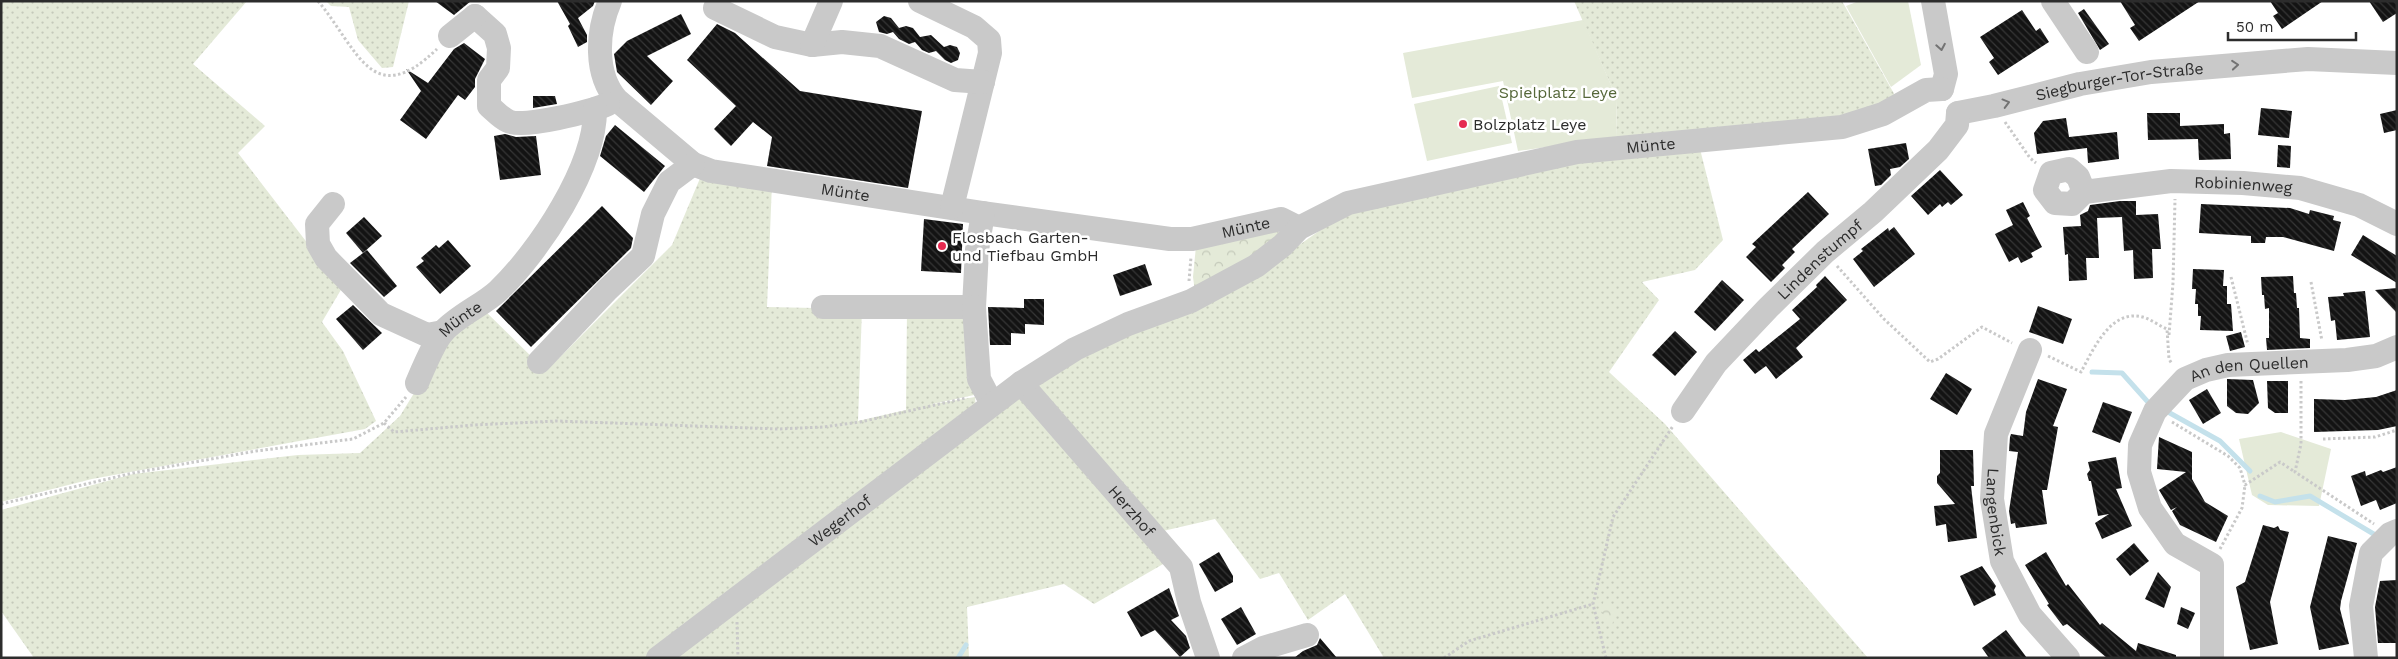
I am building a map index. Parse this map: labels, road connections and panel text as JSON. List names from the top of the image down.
{
  "streets": {
    "street": [
      "Siegburger-Tor-Straße",
      "Münte",
      "Robinienweg",
      "Lindenstumpf",
      "An den Quellen",
      "Herzhof",
      "Langenbick",
      "Wegerhof"
    ]
  },
  "crossings": [
    ["Siegburger-Tor-Straße", "Lindenstumpf"],
    ["Münte", "Wegerhof"],
    ["Herzhof", "Wegerhof"]
  ],
  "one_way": ["Siegburger-Tor-Straße"],
  "parks": ["Spielplatz Leye"],
  "places": ["Bolzplatz Leye", "Flosbach Garten- und Tiefbau GmbH"],
  "scale_bar": "50 m"
}
